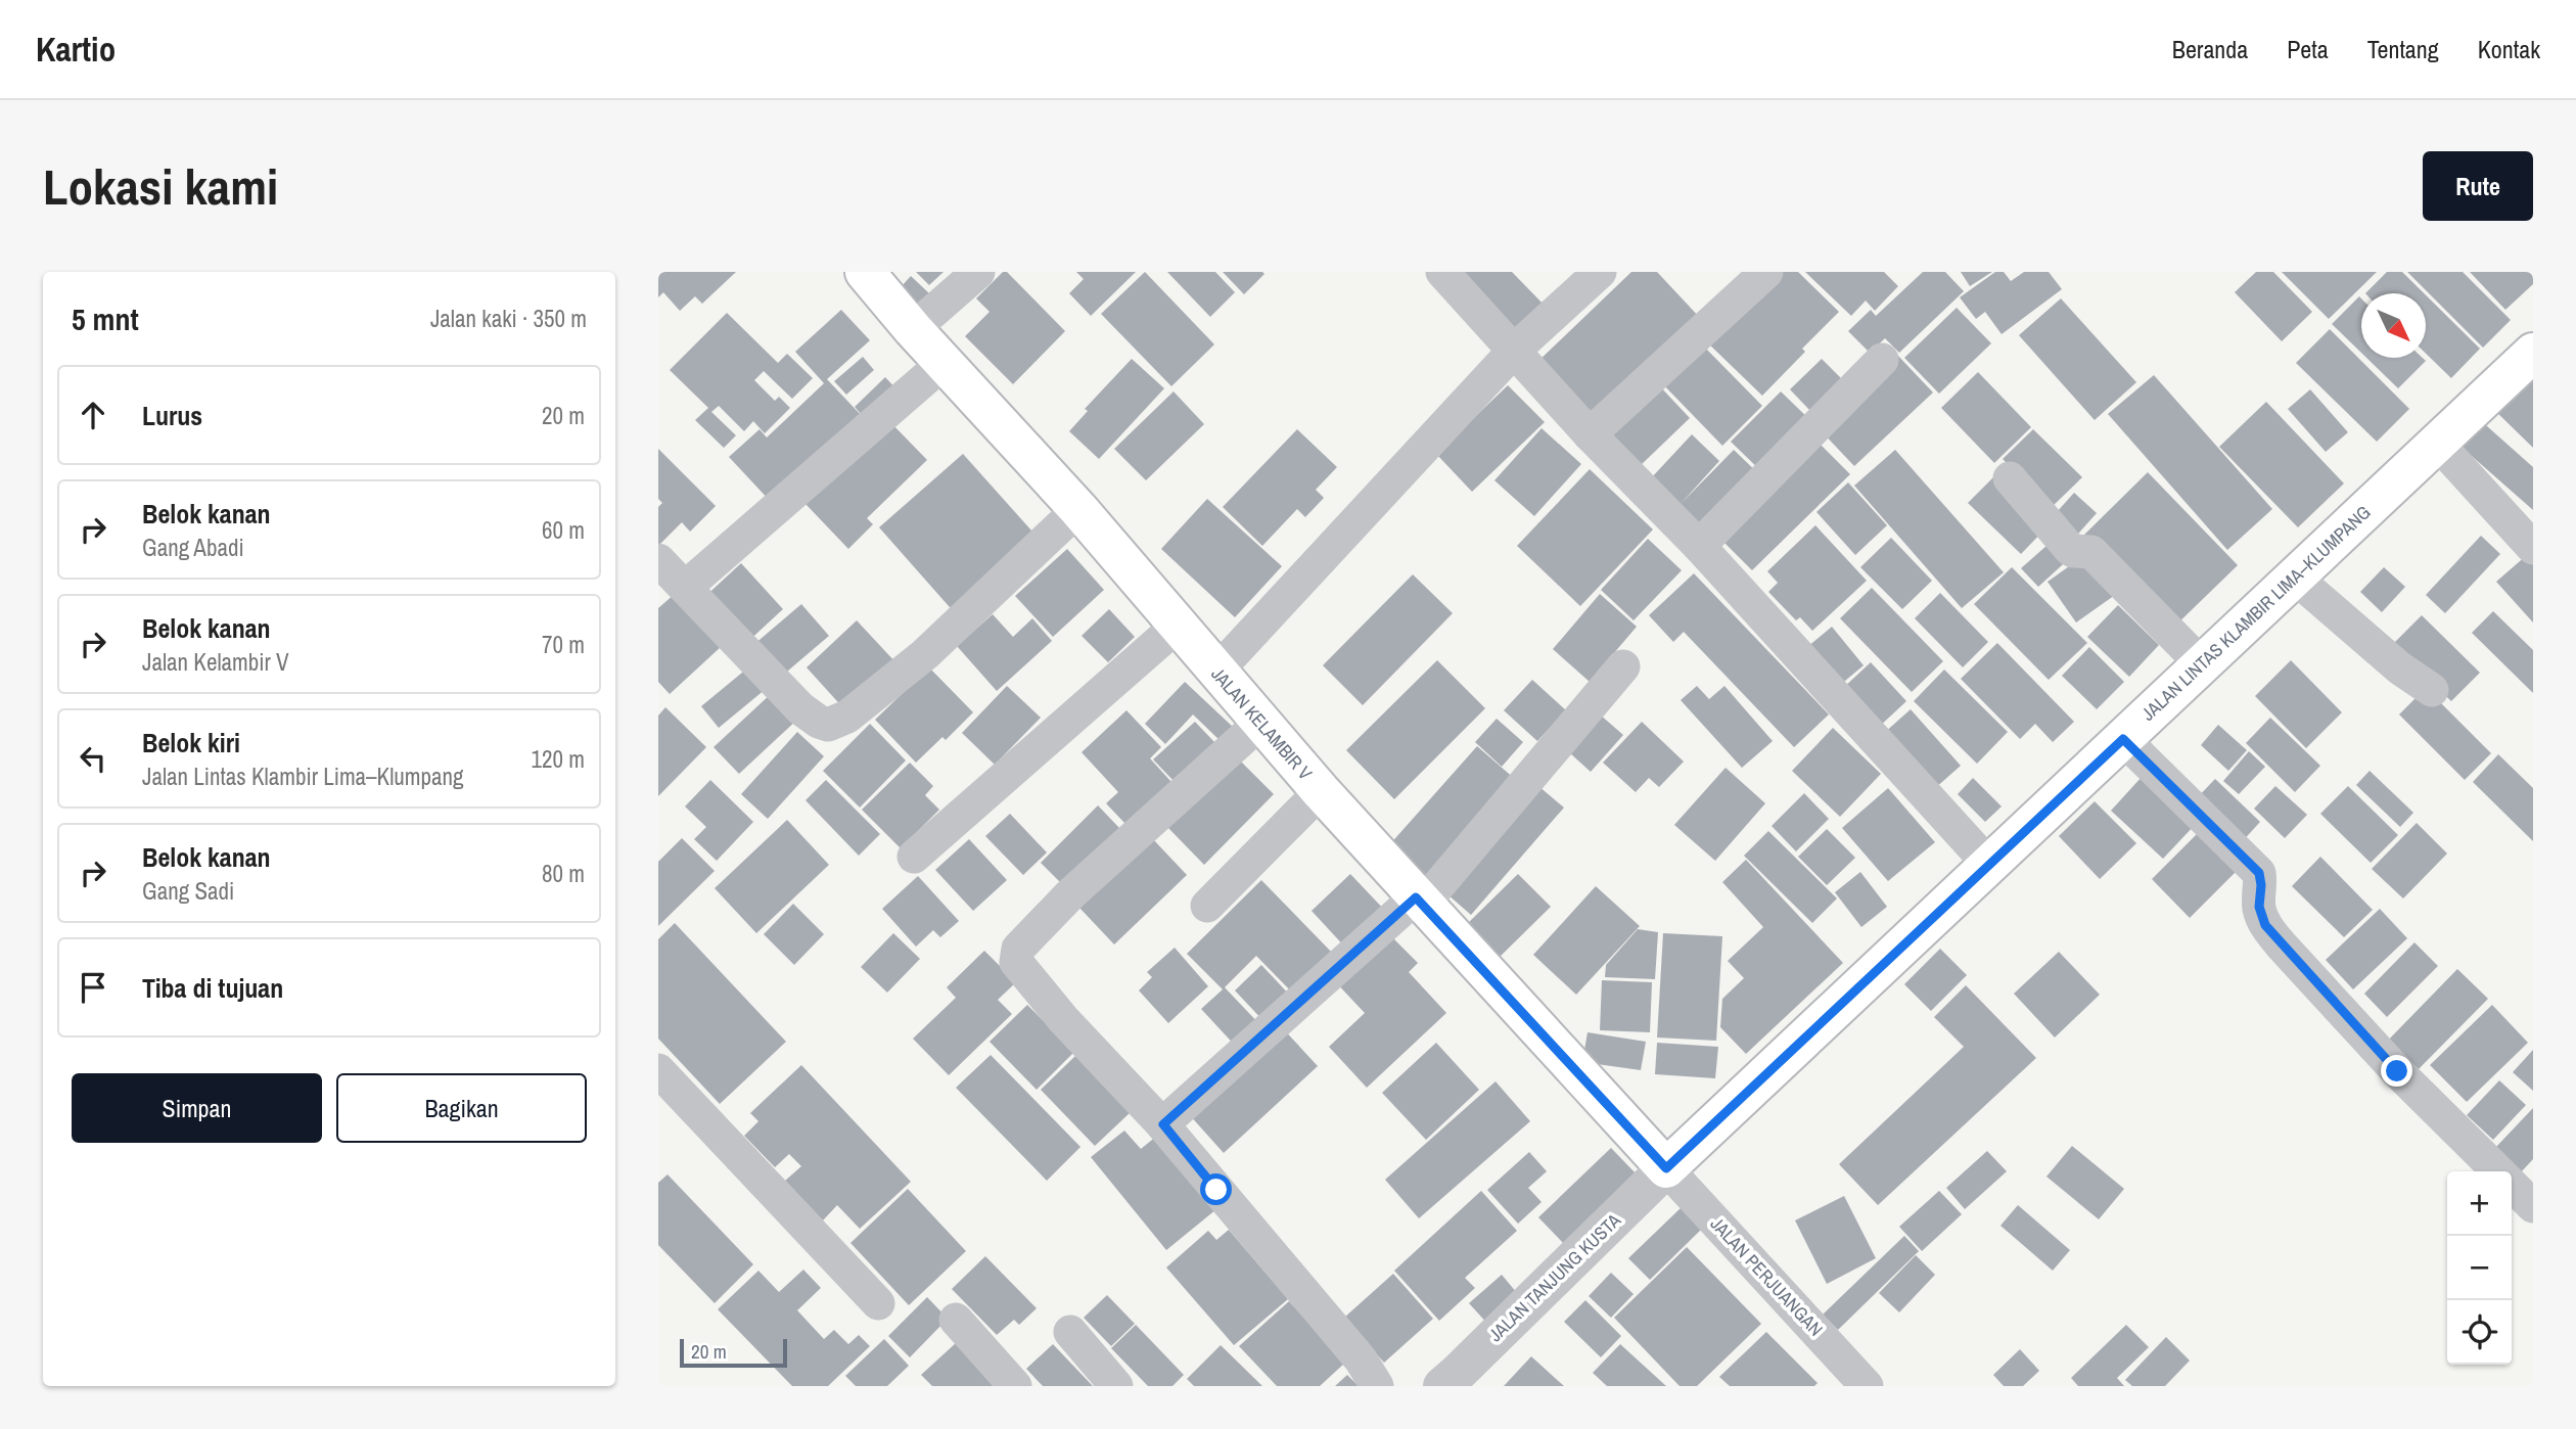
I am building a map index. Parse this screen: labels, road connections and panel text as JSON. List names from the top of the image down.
{
  "streets": {
    "main road": ["JALAN LINTAS KLAMBIR LIMA–KLUMPANG", "JALAN KELAMBIR V"],
    "street": ["JALAN PERJUANGAN", "JALAN TANJUNG KUSTA"]
  },
  "crossings": [
    ["JALAN LINTAS KLAMBIR LIMA–KLUMPANG", "JALAN KELAMBIR V"],
    ["JALAN LINTAS KLAMBIR LIMA–KLUMPANG", "JALAN PERJUANGAN"],
    ["JALAN LINTAS KLAMBIR LIMA–KLUMPANG", "JALAN TANJUNG KUSTA"],
    ["JALAN KELAMBIR V", "JALAN PERJUANGAN"],
    ["JALAN KELAMBIR V", "JALAN TANJUNG KUSTA"],
    ["JALAN PERJUANGAN", "JALAN TANJUNG KUSTA"]
  ],
  "scale_bar": "20 m",
  "north": "bottom right",
  "page": {
    "header": "Kartio",
    "nav": [
      "Beranda",
      "Peta",
      "Tentang",
      "Kontak"
    ],
    "buttons": [
      "Rute",
      ["Simpan", "Bagikan"]
    ],
    "title": "Lokasi kami",
    "heading": ["5 mnt", "Jalan kaki · 350 m"],
    "list": [
      ["Lurus", "20 m"],
      ["Belok kanan", "Gang Abadi", "60 m"],
      ["Belok kanan", "Jalan Kelambir V", "70 m"],
      ["Belok kiri", "Jalan Lintas Klambir Lima–Klumpang", "120 m"],
      ["Belok kanan", "Gang Sadi", "80 m"],
      "Tiba di tujuan"
    ],
    "map_buttons": ["+", "−"],
    "scale": "20 m"
  }
}
